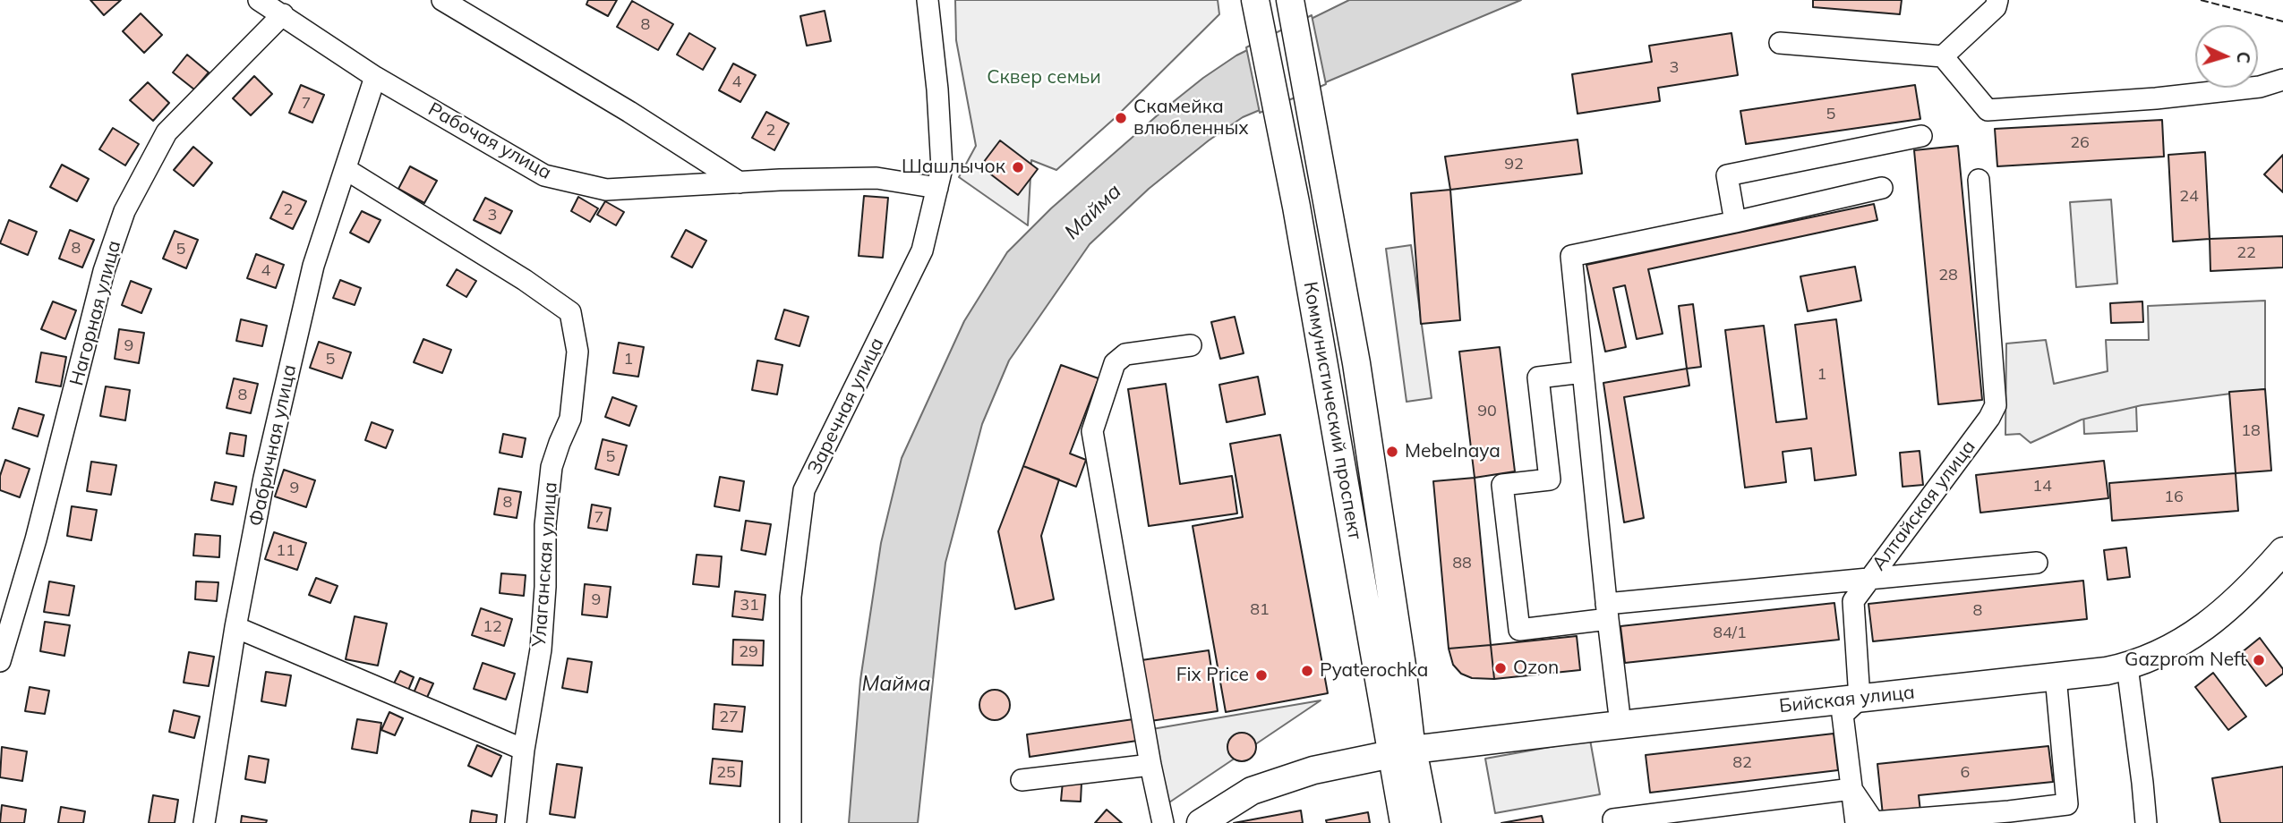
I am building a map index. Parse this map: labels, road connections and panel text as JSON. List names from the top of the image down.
{
  "streets": {
    "main road": ["Коммунистический проспект", "Бийская улица"],
    "street": [
      "Рабочая улица",
      "Нагорная улица",
      "Заречная улица",
      "Фабричная улица",
      "Алтайская улица",
      "Улаганская улица"
    ]
  },
  "crossings": [
    ["Рабочая улица", "Нагорная улица"],
    ["Рабочая улица", "Заречная улица"],
    ["Рабочая улица", "Фабричная улица"],
    ["Коммунистический проспект", "Бийская улица"],
    ["Фабричная улица", "Улаганская улица"],
    ["Алтайская улица", "Бийская улица"]
  ],
  "water": ["Майма"],
  "parks": ["Сквер семьи"],
  "places": [
    "Скамейка влюбленных",
    "Шашлычок",
    "Mebelnaya",
    "Gazprom Neft",
    "Ozon",
    "Pyaterochka",
    "Fix Price"
  ],
  "house_numbers": [
    "8",
    "3",
    "4",
    "7",
    "5",
    "2",
    "26",
    "92",
    "24",
    "2",
    "3",
    "8",
    "5",
    "22",
    "4",
    "28",
    "9",
    "5",
    "1",
    "1",
    "8",
    "90",
    "18",
    "5",
    "14",
    "9",
    "16",
    "8",
    "7",
    "11",
    "88",
    "9",
    "31",
    "81",
    "8",
    "12",
    "84/1",
    "29",
    "27",
    "82",
    "25",
    "6"
  ],
  "north": "right"
}
